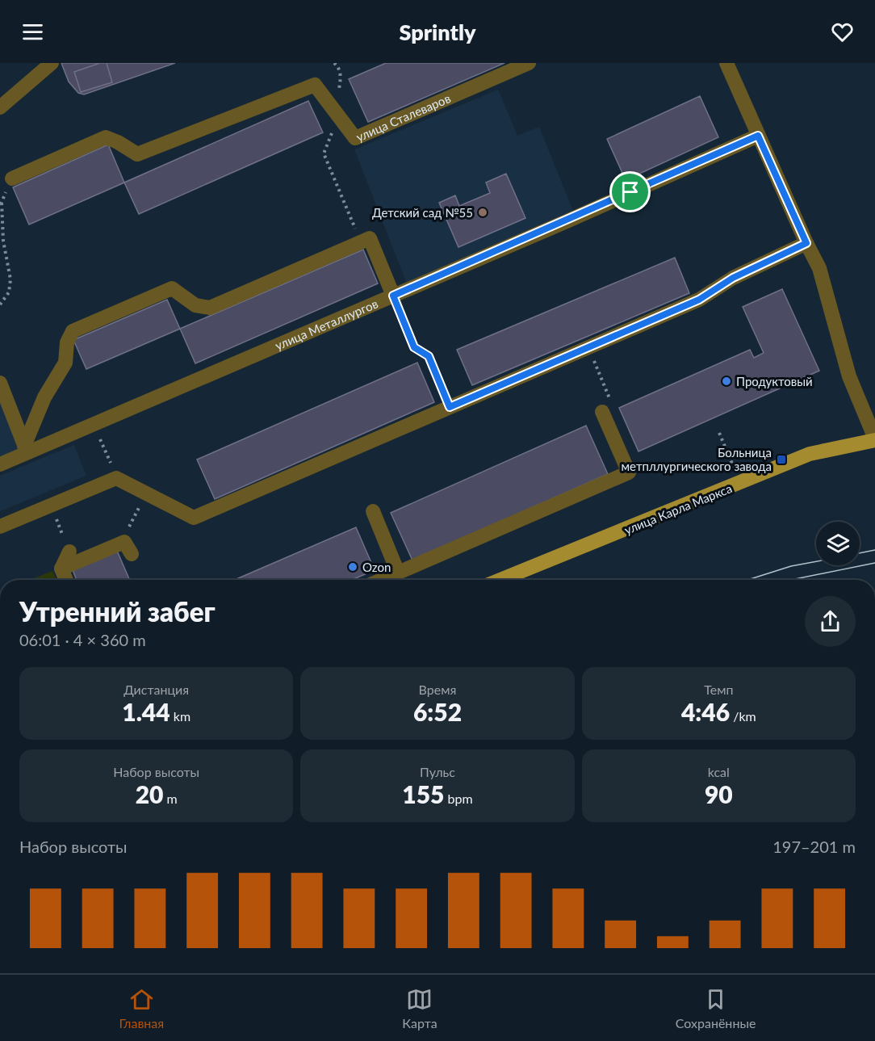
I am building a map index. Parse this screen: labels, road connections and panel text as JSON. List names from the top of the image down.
{
  "streets": {
    "main road": ["улица Карла Маркса"],
    "street": ["улица Сталеваров", "улица Металлургов"]
  },
  "places": {
    "other": ["Детский сад №55", "Продуктовый", "Ozon"],
    "transit": ["Больница метпллургического завода"]
  },
  "page": {
    "header": "Sprintly",
    "heading": ["Утренний забег", "06:01 · 4 × 360 m"],
    "stats": [
      ["Дистанция", "1.44 km"],
      ["Время", "6:52"],
      ["Темп", "4:46 /km"],
      ["Набор высоты", "20 m"],
      ["Пульс", "155 bpm"],
      ["kcal", "90"]
    ],
    "chart": ["Набор высоты", "197–201 m"],
    "tabs": ["Главная", "Карта", "Сохранённые"]
  }
}
